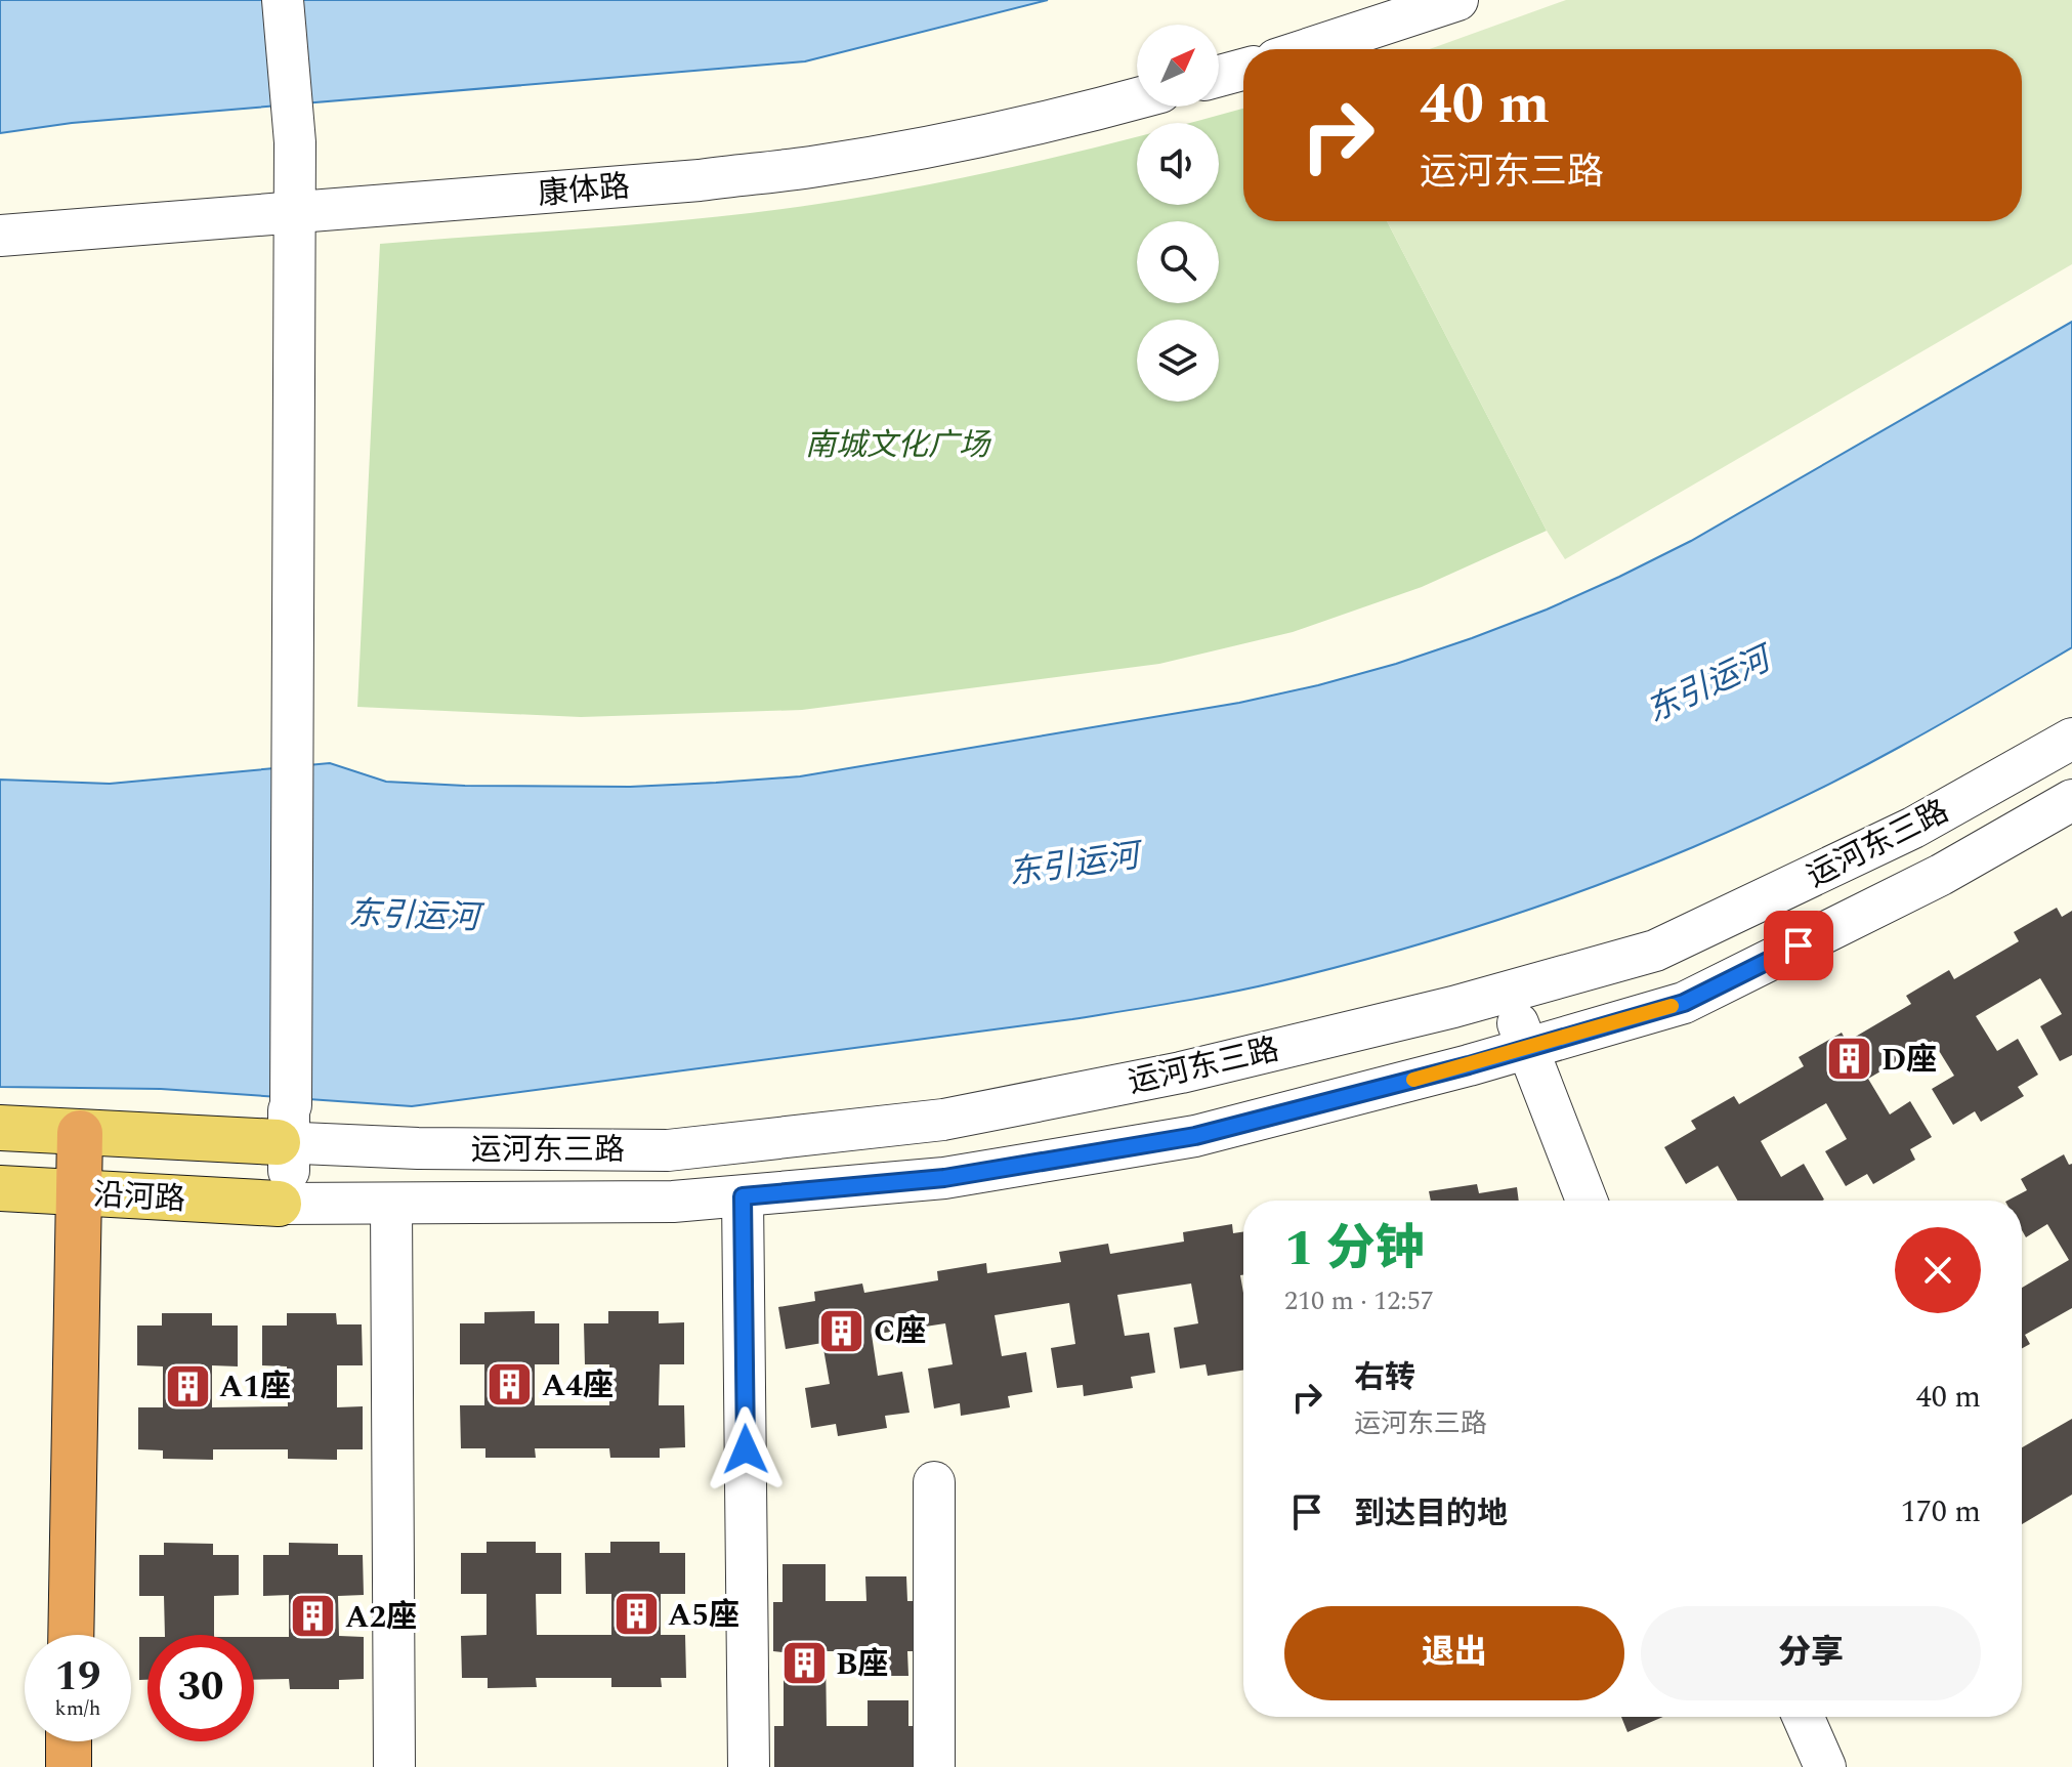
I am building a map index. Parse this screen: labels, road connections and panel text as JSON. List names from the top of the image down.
{
  "streets": {
    "main road": ["沿河路"],
    "street": ["康体路", "运河东三路"]
  },
  "crossings": [
    ["运河东三路", "沿河路"]
  ],
  "water": ["东引运河"],
  "parks": ["南城文化广场"],
  "places": {
    "building": [
      "D座",
      "C座",
      "A4座",
      "A1座",
      "A5座",
      "A2座",
      "B座"
    ]
  },
  "north": "top right",
  "page": {
    "turn": ["40 m", "运河东三路"],
    "heading": ["1 分钟", "210 m · 12:57"],
    "list": [
      {
        "name": "右转",
        "note": "运河东三路",
        "value": "40 m"
      },
      {
        "name": "到达目的地",
        "value": "170 m"
      }
    ],
    "buttons": ["退出", "分享"],
    "speed": "19 km/h",
    "limit": "30"
  }
}
